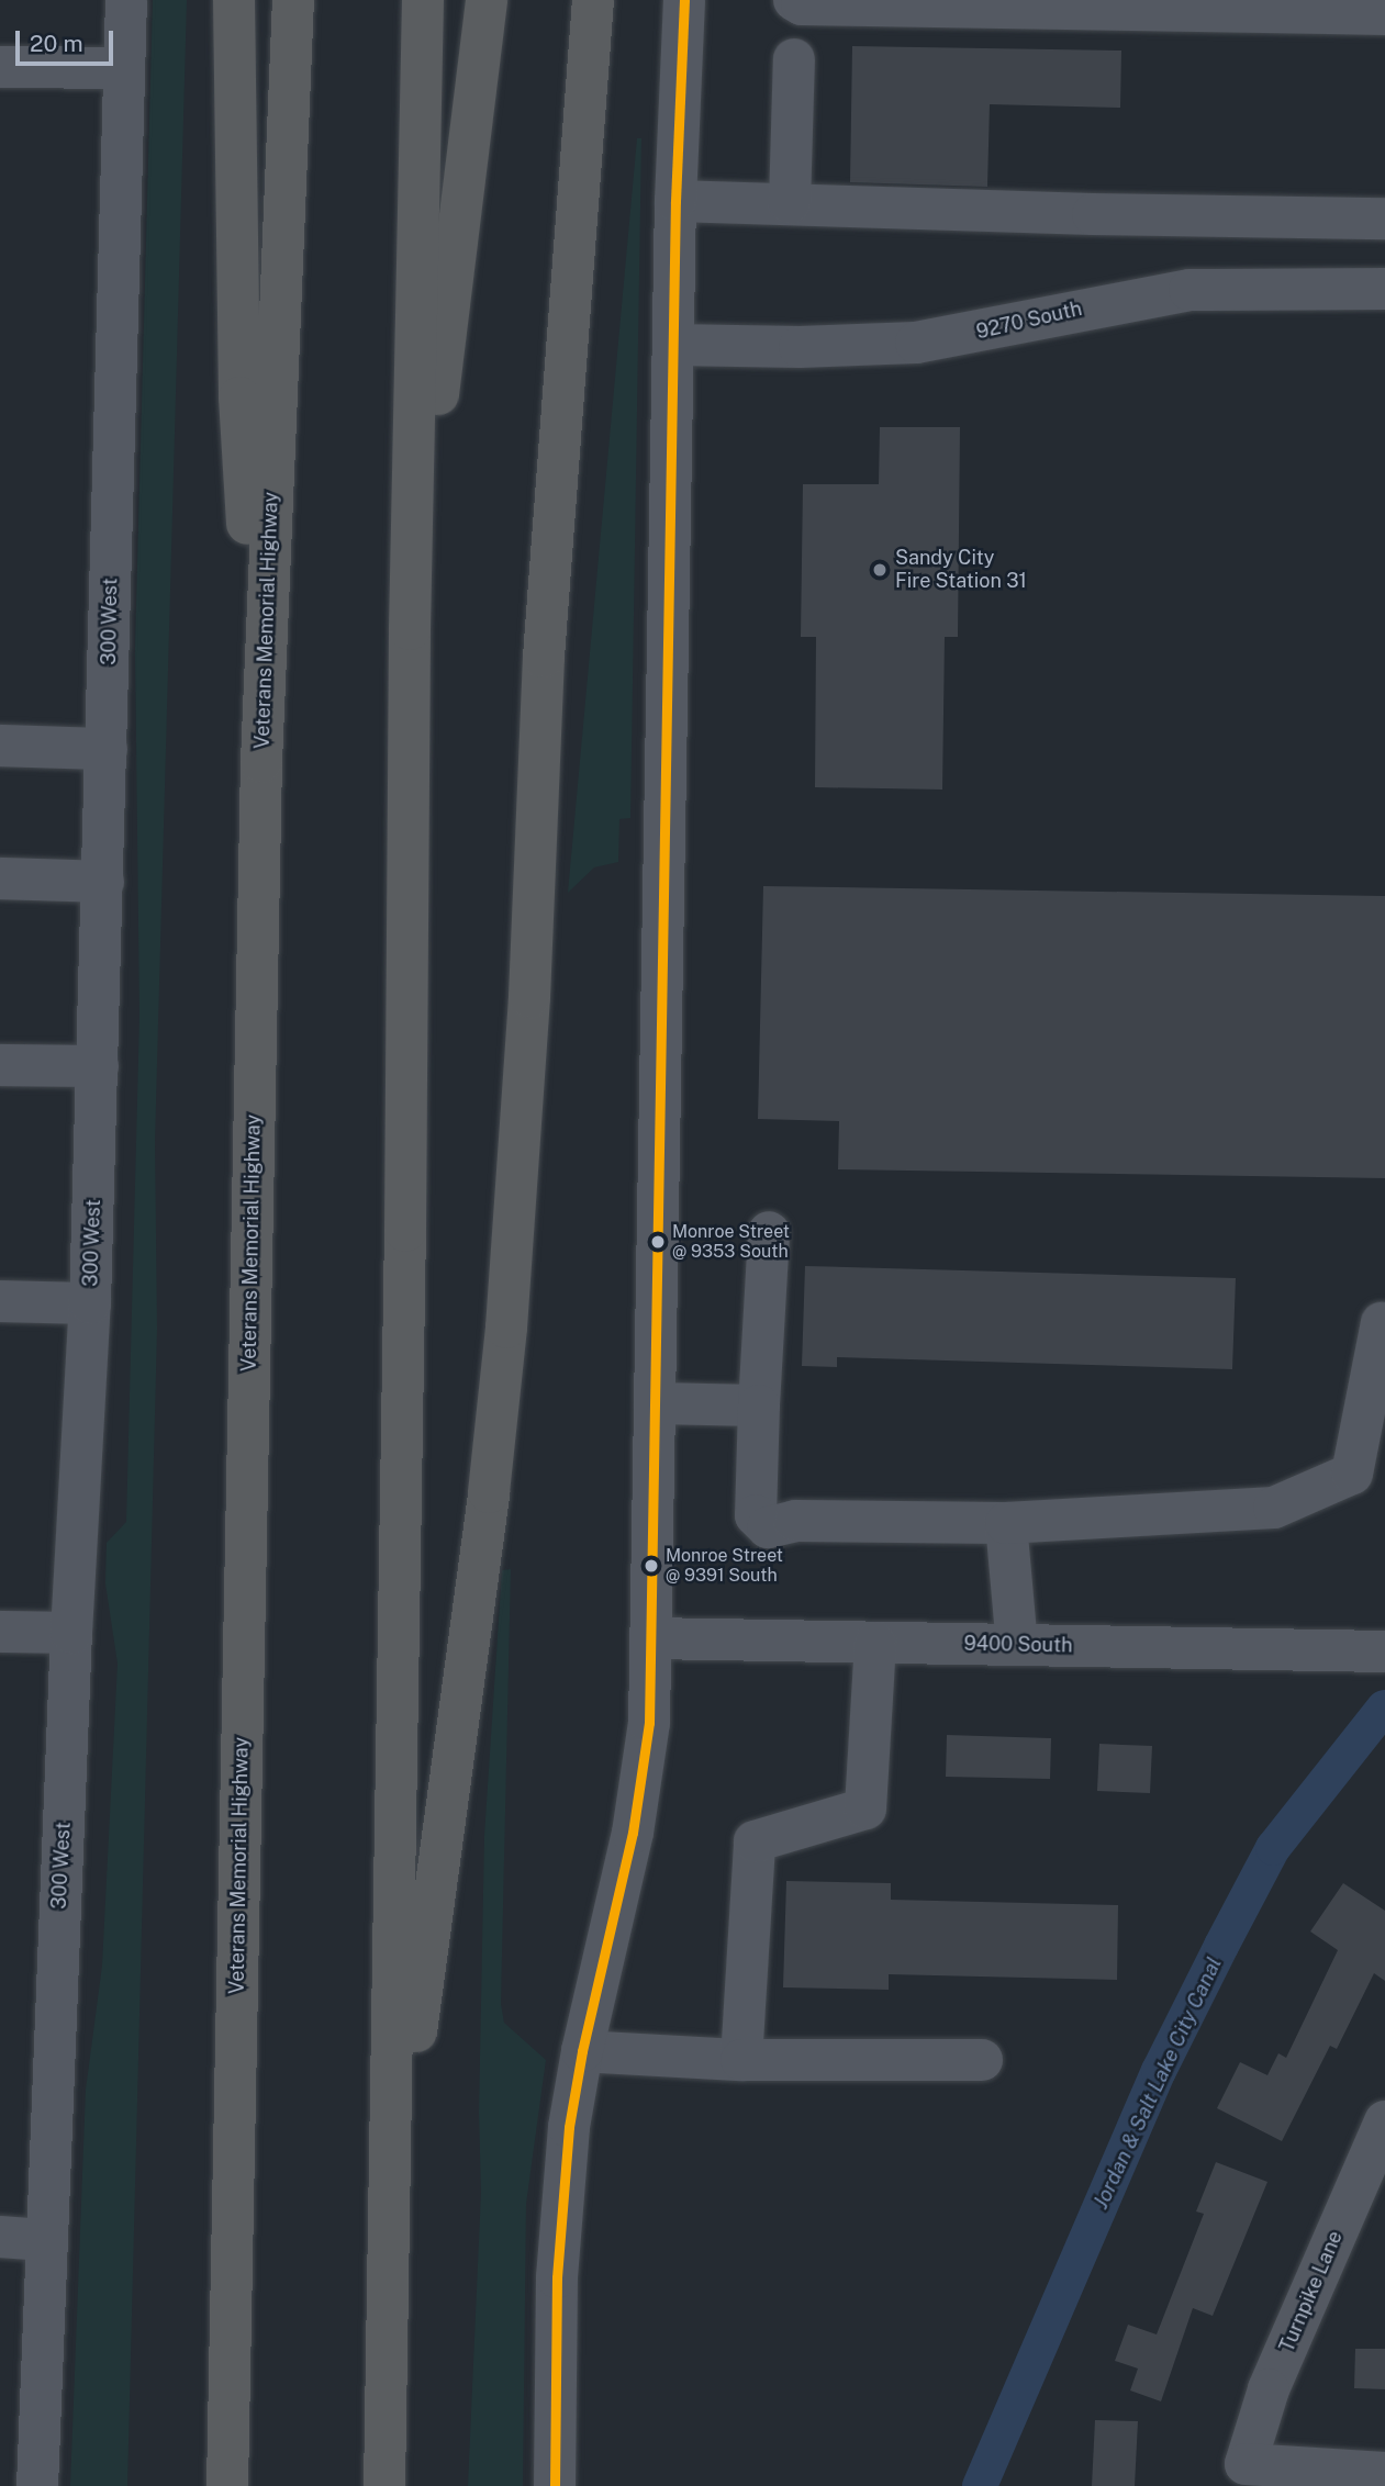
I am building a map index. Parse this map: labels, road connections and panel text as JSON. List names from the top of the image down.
{
  "streets": {
    "highway": ["Veterans Memorial Highway"],
    "street": [
      "9270 South",
      "300 West",
      "9400 South",
      "Turnpike Lane"
    ]
  },
  "water": ["Jordan & Salt Lake City Canal"],
  "places": ["Sandy City Fire Station 31", "Monroe Street @ 9353 South", "Monroe Street @ 9391 South"],
  "scale_bar": "20 m"
}
